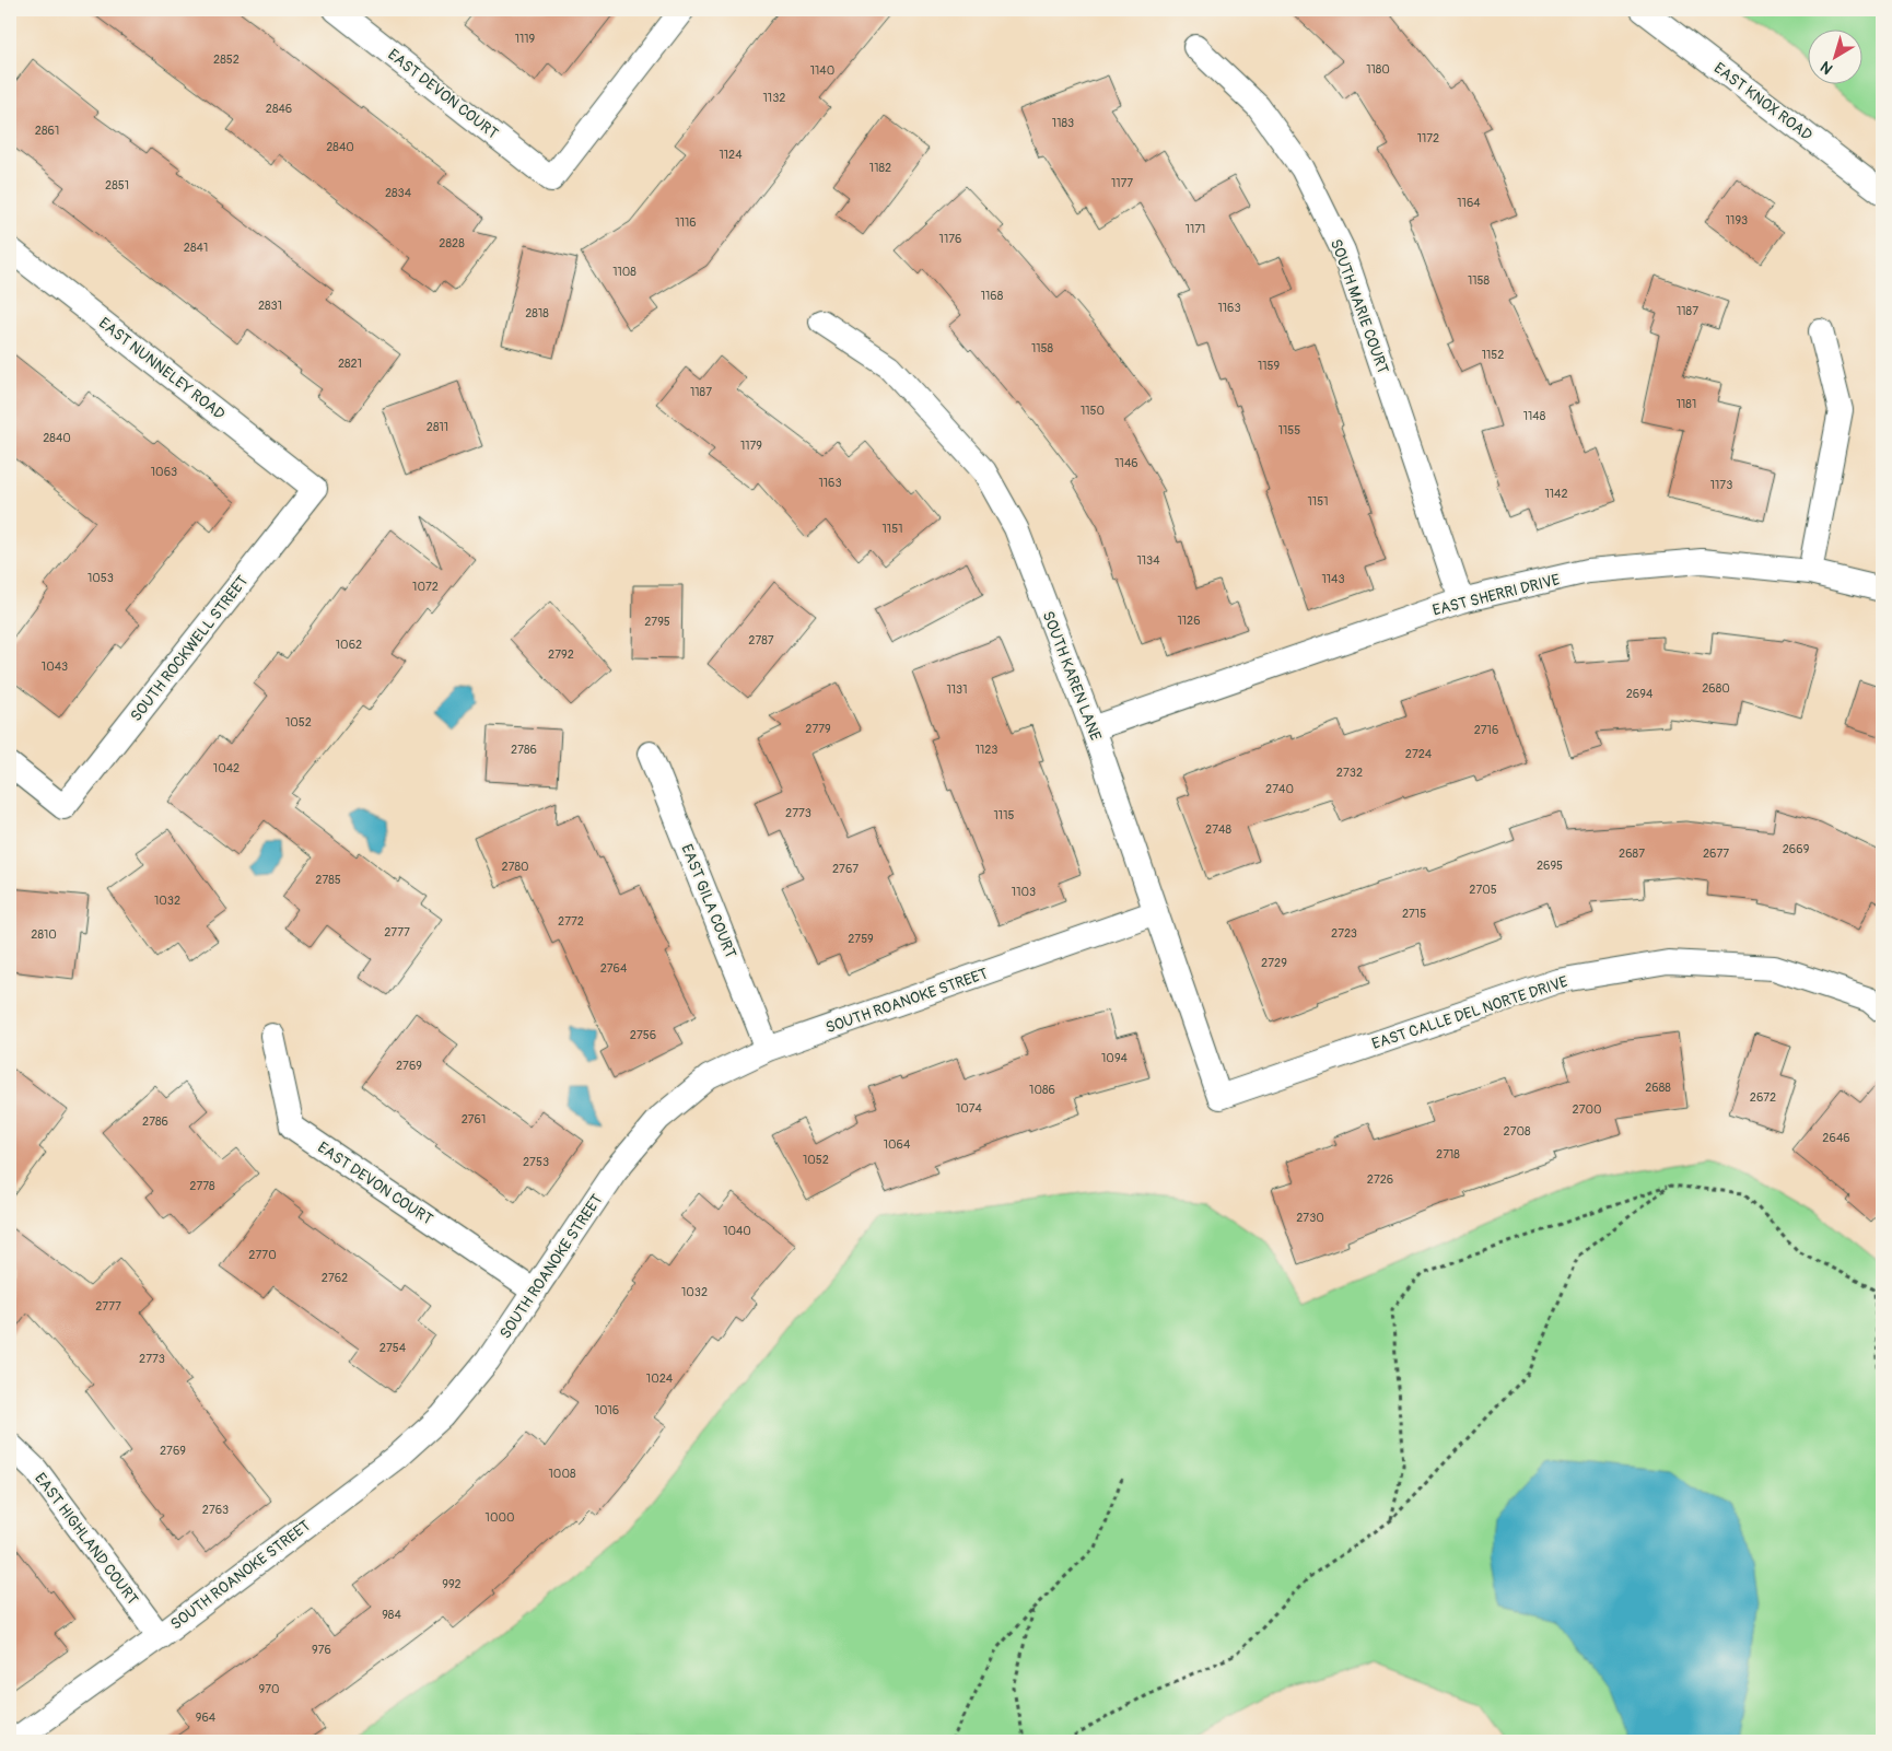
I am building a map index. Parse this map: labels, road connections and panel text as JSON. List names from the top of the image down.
{
  "streets": {
    "street": [
      "EAST DEVON COURT",
      "EAST KNOX ROAD",
      "SOUTH MARIE COURT",
      "EAST NUNNELEY ROAD",
      "EAST SHERRI DRIVE",
      "SOUTH ROCKWELL STREET",
      "SOUTH KAREN LANE",
      "EAST GILA COURT",
      "SOUTH ROANOKE STREET",
      "EAST CALLE DEL NORTE DRIVE",
      "EAST HIGHLAND COURT"
    ]
  },
  "crossings": [
    ["EAST DEVON COURT", "SOUTH ROANOKE STREET"],
    ["SOUTH MARIE COURT", "EAST SHERRI DRIVE"],
    ["EAST NUNNELEY ROAD", "SOUTH ROCKWELL STREET"],
    ["EAST SHERRI DRIVE", "SOUTH KAREN LANE"],
    ["SOUTH KAREN LANE", "SOUTH ROANOKE STREET"],
    ["SOUTH KAREN LANE", "EAST CALLE DEL NORTE DRIVE"],
    ["EAST GILA COURT", "SOUTH ROANOKE STREET"],
    ["SOUTH ROANOKE STREET", "EAST HIGHLAND COURT"]
  ],
  "house_numbers": [
    "1119",
    "2852",
    "1180",
    "1140",
    "1132",
    "2846",
    "1183",
    "2861",
    "1172",
    "2840",
    "1124",
    "1182",
    "1177",
    "2851",
    "2834",
    "1164",
    "1193",
    "1116",
    "1171",
    "1176",
    "2828",
    "2841",
    "1108",
    "1158",
    "1168",
    "2831",
    "1163",
    "1187",
    "2818",
    "1158",
    "1152",
    "2821",
    "1159",
    "1187",
    "1181",
    "1150",
    "1148",
    "2811",
    "1155",
    "2840",
    "1179",
    "1146",
    "1063",
    "1163",
    "1173",
    "1142",
    "1151",
    "1151",
    "1134",
    "1053",
    "1143",
    "1072",
    "1126",
    "2795",
    "2787",
    "1062",
    "2792",
    "1043",
    "2680",
    "1131",
    "2694",
    "1052",
    "2779",
    "2716",
    "2786",
    "1123",
    "2724",
    "1042",
    "2732",
    "2740",
    "2773",
    "1115",
    "2748",
    "2669",
    "2687",
    "2677",
    "2695",
    "2780",
    "2767",
    "2785",
    "2705",
    "1103",
    "1032",
    "2715",
    "2772",
    "2777",
    "2723",
    "2810",
    "2759",
    "2729",
    "2764",
    "2756",
    "1094",
    "2769",
    "2688",
    "1086",
    "2672",
    "1074",
    "2700",
    "2761",
    "2786",
    "2708",
    "2646",
    "1064",
    "2718",
    "1052",
    "2753",
    "2726",
    "2778",
    "2730",
    "1040",
    "2770",
    "2762",
    "1032",
    "2777",
    "2754",
    "2773",
    "1024",
    "1016",
    "2769",
    "1008",
    "2763",
    "1000",
    "992",
    "984",
    "976",
    "970",
    "964"
  ],
  "north": "bottom left"
}
